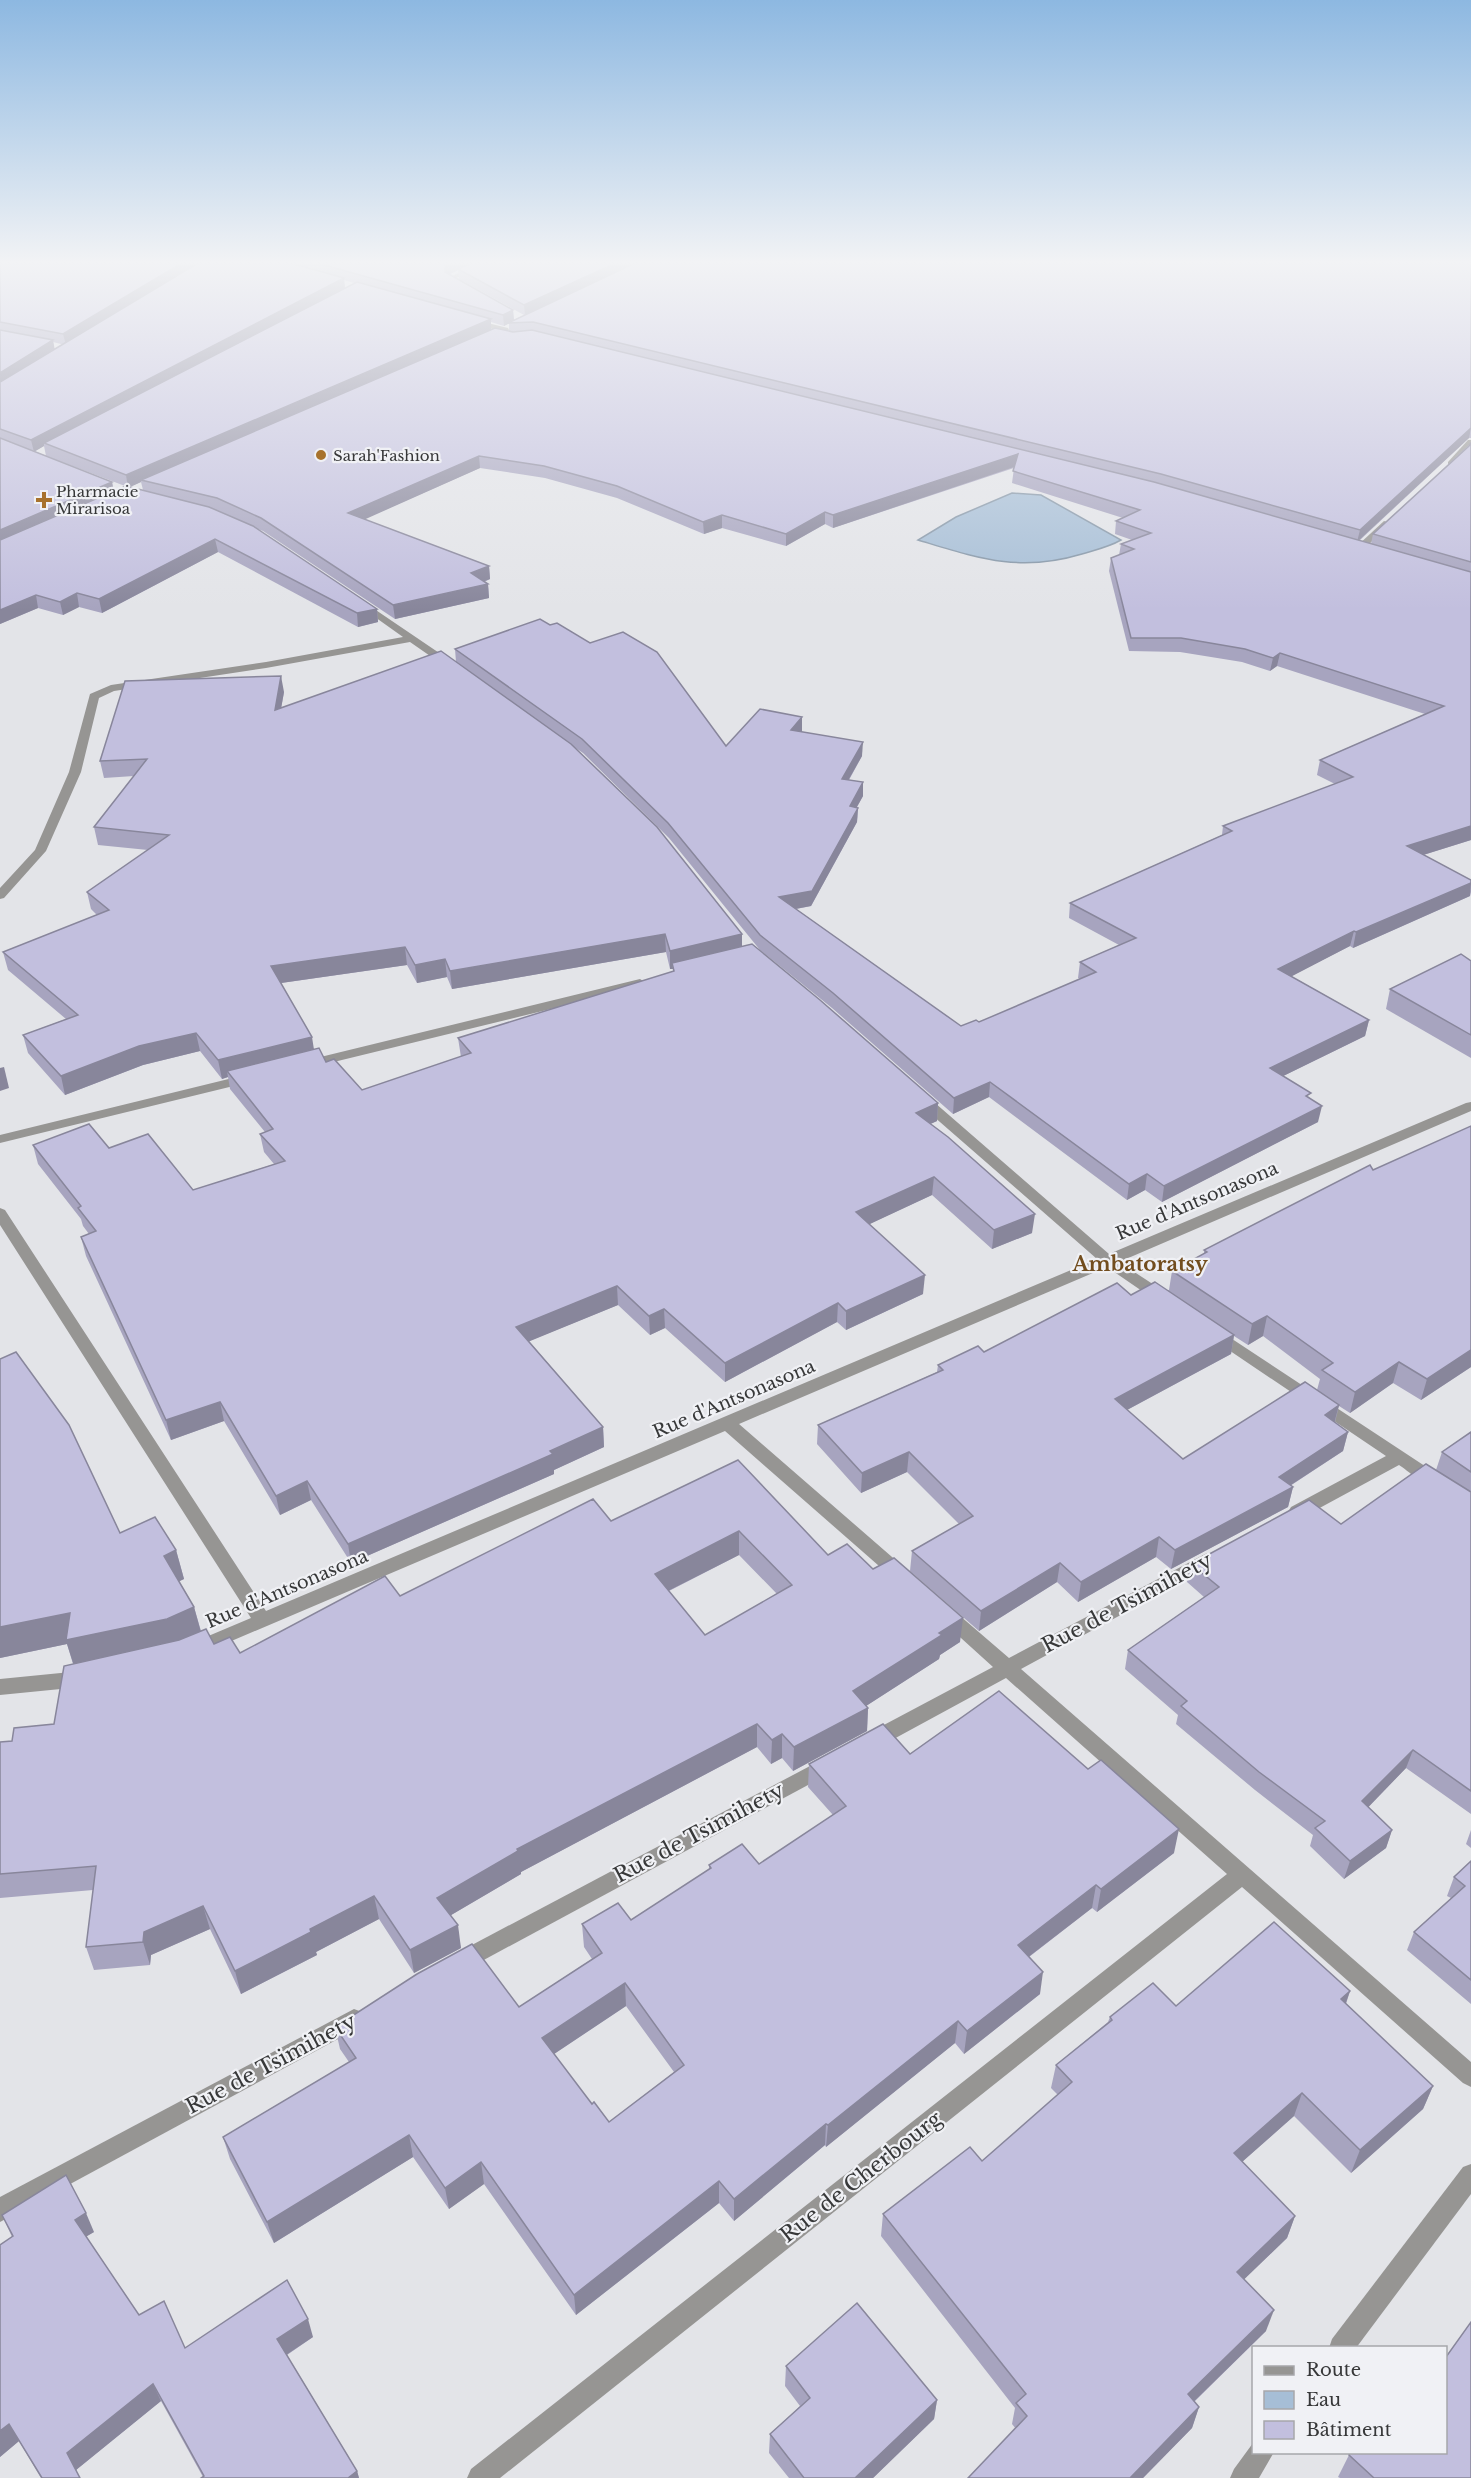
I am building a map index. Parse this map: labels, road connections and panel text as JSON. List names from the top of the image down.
{
  "streets": {
    "street": ["Rue d'Antsonasona", "Rue de Tsimihety", "Rue de Cherbourg"]
  },
  "districts": ["Ambatoratsy"],
  "places": {
    "other": ["Sarah'Fashion"],
    "health": ["Pharmacie Mirarisoa"]
  },
  "legend": ["Route", "Eau", "Bâtiment"]
}
